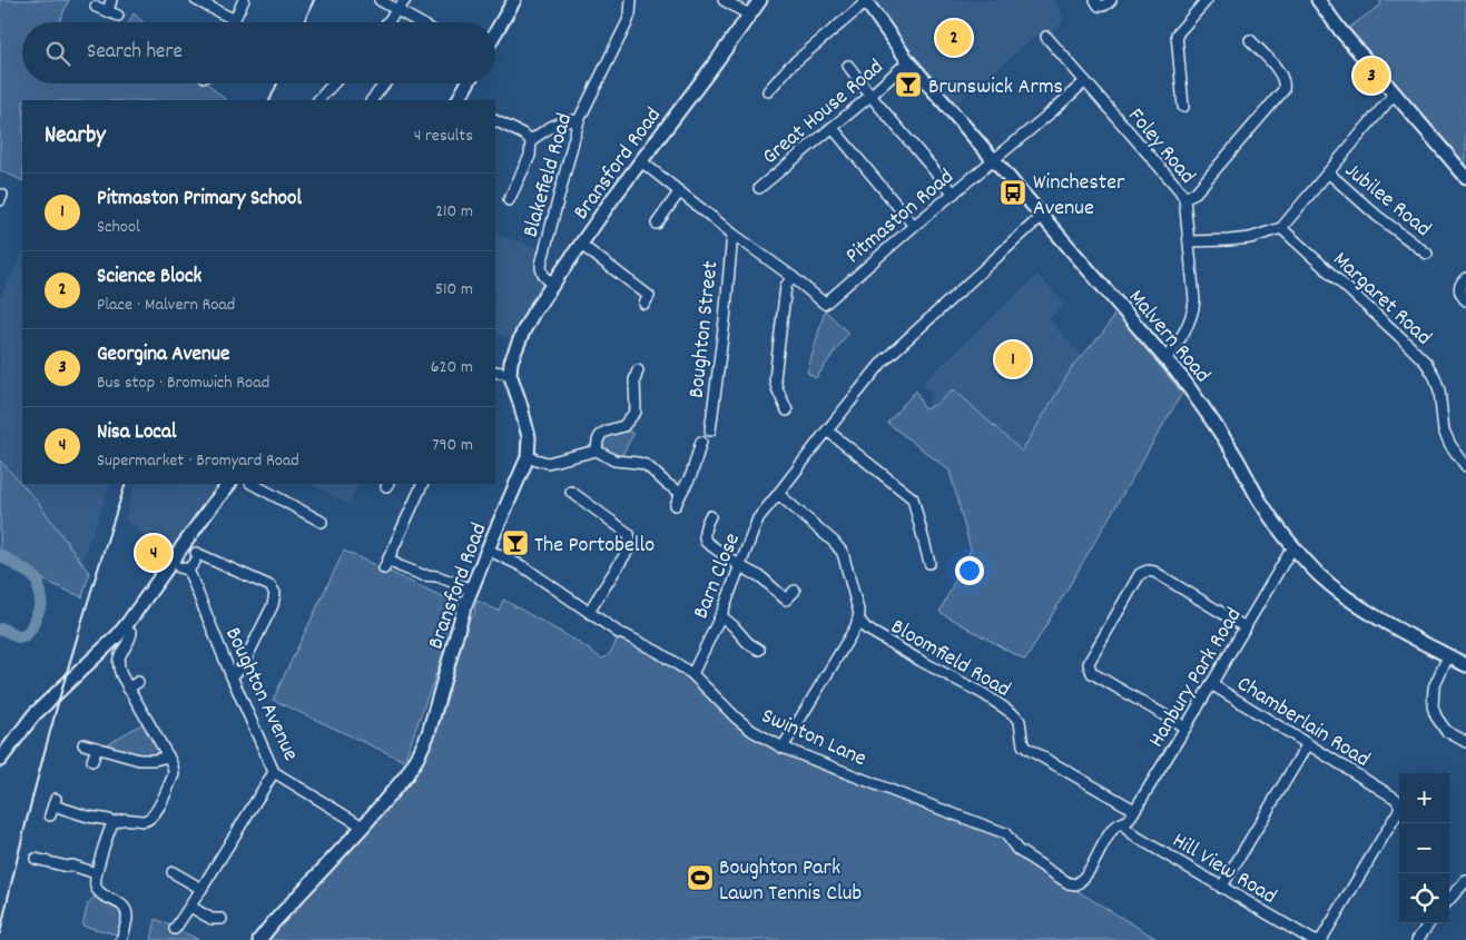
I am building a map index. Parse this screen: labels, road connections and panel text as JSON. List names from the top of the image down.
{
  "streets": {
    "main road": ["Bransford Road", "Malvern Road"],
    "street": [
      "Great House Road",
      "Foley Road",
      "Blakefield Road",
      "Jubilee Road",
      "Pitmaston Road",
      "Margaret Road",
      "Boughton Street",
      "Barn Close",
      "Bloomfield Road",
      "Hanbury Park Road",
      "Boughton Avenue",
      "Chamberlain Road",
      "Swinton Lane",
      "Hill View Road"
    ]
  },
  "crossings": [
    ["Great House Road", "Malvern Road"],
    ["Foley Road", "Pitmaston Road"],
    ["Foley Road", "Malvern Road"],
    ["Bransford Road", "Blakefield Road"],
    ["Bransford Road", "Boughton Avenue"],
    ["Bransford Road", "Swinton Lane"],
    ["Pitmaston Road", "Malvern Road"],
    ["Malvern Road", "Hanbury Park Road"],
    ["Barn Close", "Swinton Lane"],
    ["Bloomfield Road", "Hanbury Park Road"],
    ["Hanbury Park Road", "Chamberlain Road"],
    ["Hanbury Park Road", "Swinton Lane"],
    ["Hanbury Park Road", "Hill View Road"],
    ["Chamberlain Road", "Hill View Road"],
    ["Swinton Lane", "Hill View Road"]
  ],
  "places": {
    "bar": ["Brunswick Arms", "The Portobello"],
    "bus stop": ["Winchester Avenue"],
    "sports": ["Boughton Park Lawn Tennis Club"]
  },
  "page": {
    "pins": [
      "2",
      "3",
      "1",
      "4"
    ],
    "search": "Search here",
    "heading": ["Nearby", "4 results"],
    "list": [
      {
        "mark": "1",
        "name": "Pitmaston Primary School",
        "note": "School",
        "value": "210 m"
      },
      {
        "mark": "2",
        "name": "Science Block",
        "note": "Place · Malvern Road",
        "value": "510 m"
      },
      {
        "mark": "3",
        "name": "Georgina Avenue",
        "note": "Bus stop · Bromwich Road",
        "value": "620 m"
      },
      {
        "mark": "4",
        "name": "Nisa Local",
        "note": "Supermarket · Bromyard Road",
        "value": "790 m"
      }
    ],
    "map_buttons": ["+", "−"]
  }
}
